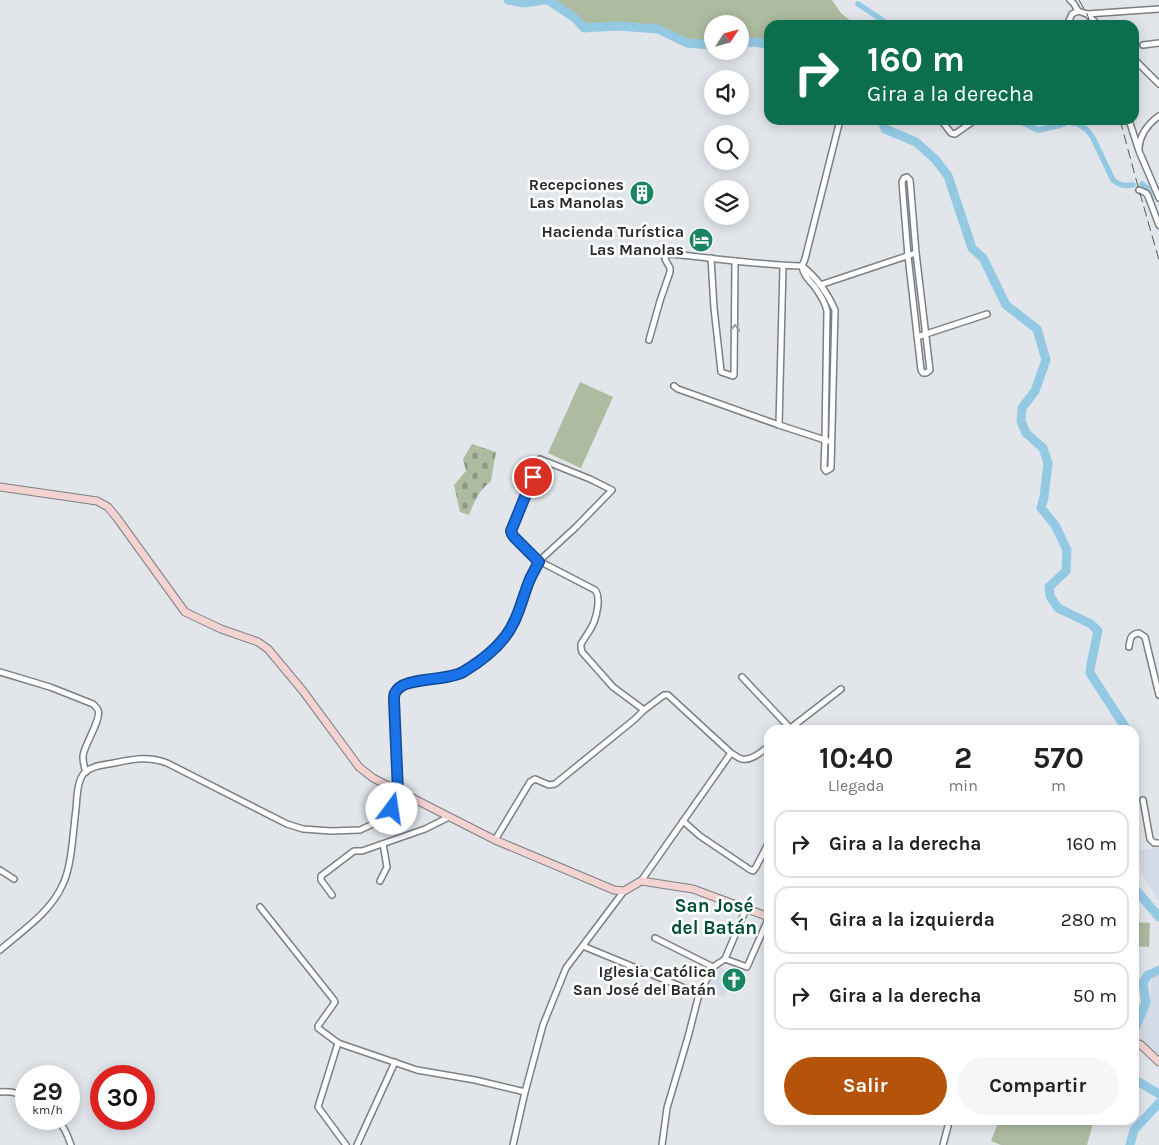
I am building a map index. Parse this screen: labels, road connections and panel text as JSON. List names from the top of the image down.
{
  "districts": ["San José del Batán"],
  "places": {
    "building": ["Recepciones Las Manolas"],
    "hotel": ["Hacienda Turística Las Manolas"],
    "church": ["Iglesia Católica San José del Batán"]
  },
  "north": "top right",
  "page": {
    "turn": ["160 m", "Gira a la derecha"],
    "eta": [
      "10:40",
      "Llegada",
      "2",
      "min",
      "570",
      "m"
    ],
    "list": [
      {
        "name": "Gira a la derecha",
        "value": "160 m"
      },
      {
        "name": "Gira a la izquierda",
        "value": "280 m"
      },
      {
        "name": "Gira a la derecha",
        "value": "50 m"
      }
    ],
    "buttons": ["Salir", "Compartir"],
    "speed": "29 km/h",
    "limit": "30"
  }
}
